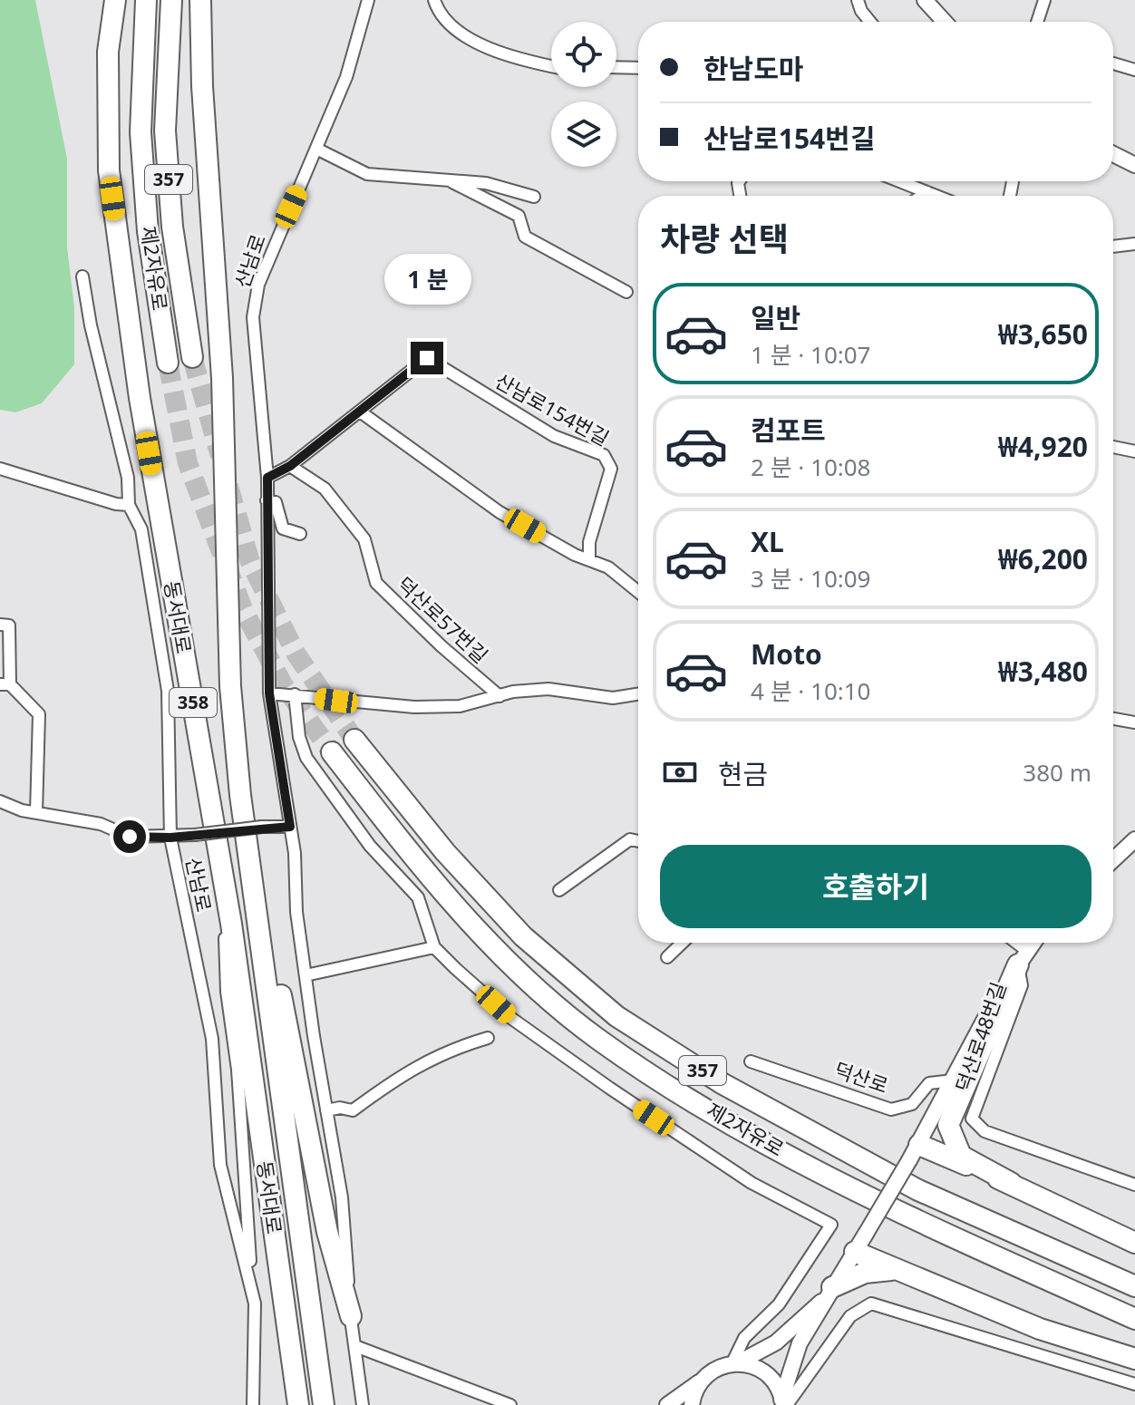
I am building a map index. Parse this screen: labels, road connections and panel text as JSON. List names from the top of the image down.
{
  "streets": {
    "highway": [
      "357",
      "제2자유로",
      "동서대로",
      "358"
    ],
    "street": [
      "산남로",
      "산남로154번길",
      "덕산로57번길",
      "덕산로48번길",
      "덕산로"
    ]
  },
  "crossings": [
    ["산남로", "산남로154번길"],
    ["산남로154번길", "덕산로57번길"]
  ],
  "page": {
    "banner": ["한남도마", "산남로154번길"],
    "heading": "차량 선택",
    "bubble": "1 분",
    "list": [
      {
        "name": "일반",
        "note": "1 분 · 10:07",
        "value": "₩3,650"
      },
      {
        "name": "컴포트",
        "note": "2 분 · 10:08",
        "value": "₩4,920"
      },
      {
        "name": "XL",
        "note": "3 분 · 10:09",
        "value": "₩6,200"
      },
      {
        "name": "Moto",
        "note": "4 분 · 10:10",
        "value": "₩3,480"
      }
    ],
    "pay": ["현금", "380 m"],
    "buttons": "호출하기"
  }
}
